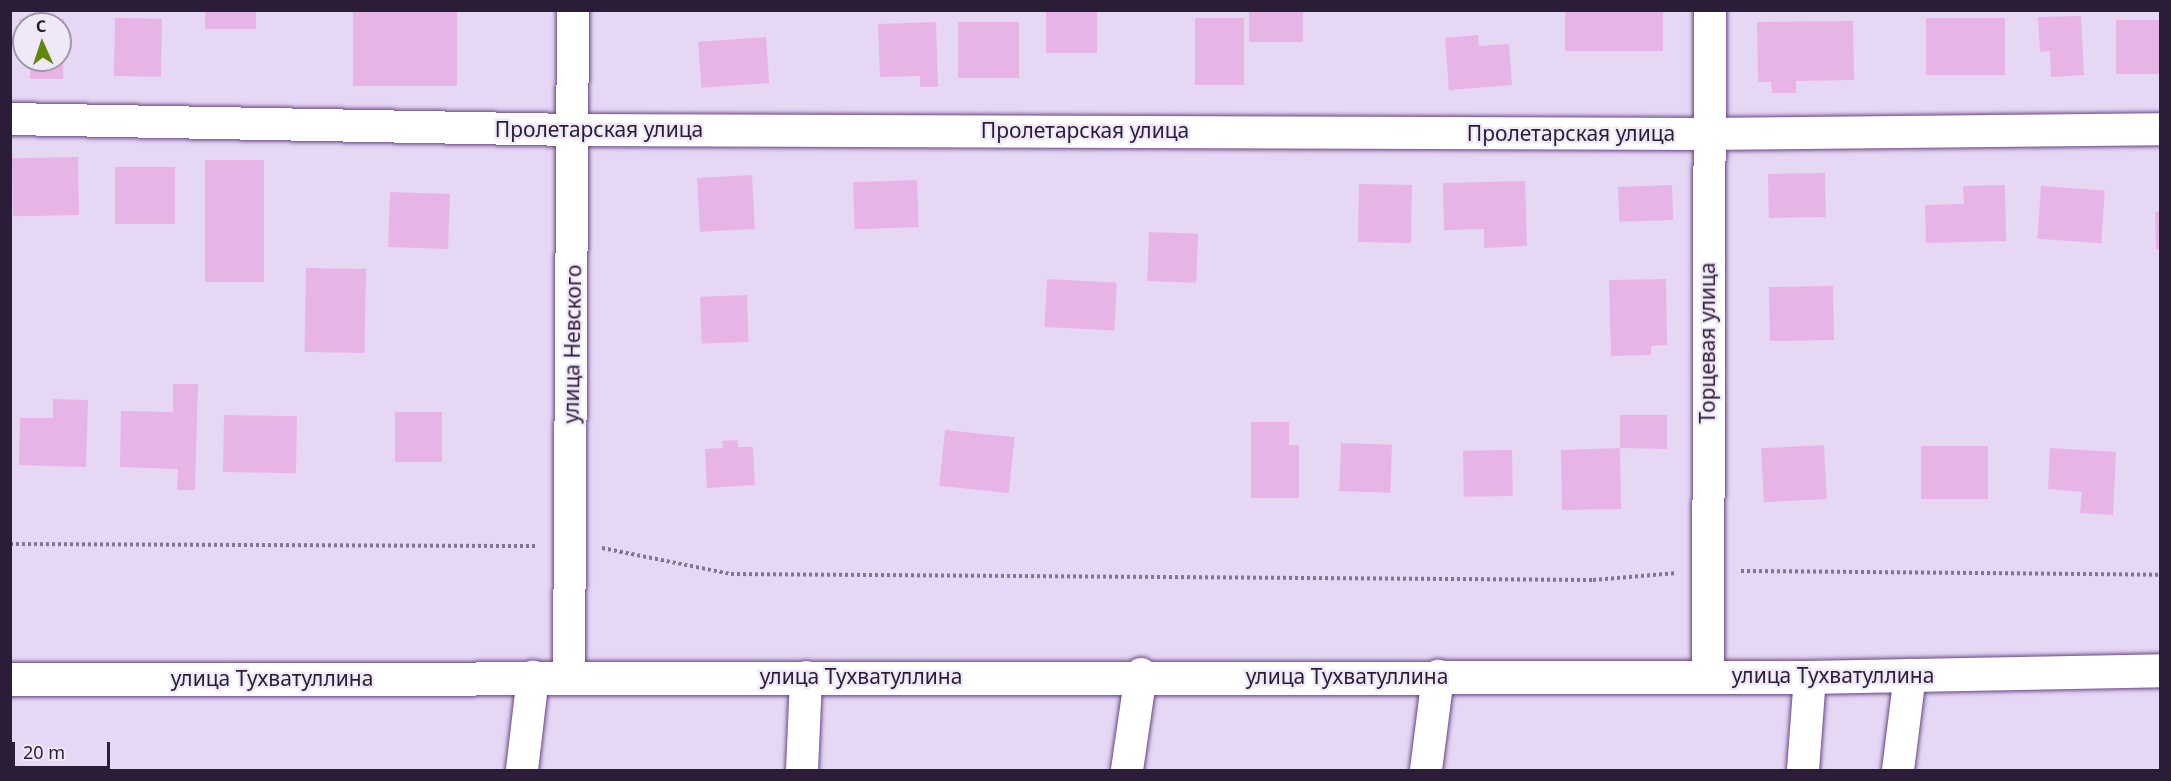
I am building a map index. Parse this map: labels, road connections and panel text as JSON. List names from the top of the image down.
{
  "streets": {
    "main road": ["улица Тухватуллина"],
    "street": ["Пролетарская улица", "Торцевая улица", "улица Невского"]
  },
  "crossings": [
    ["Пролетарская улица", "Торцевая улица"],
    ["Пролетарская улица", "улица Невского"],
    ["Торцевая улица", "улица Тухватуллина"],
    ["улица Невского", "улица Тухватуллина"]
  ],
  "scale_bar": "20 m",
  "north": "top"
}
